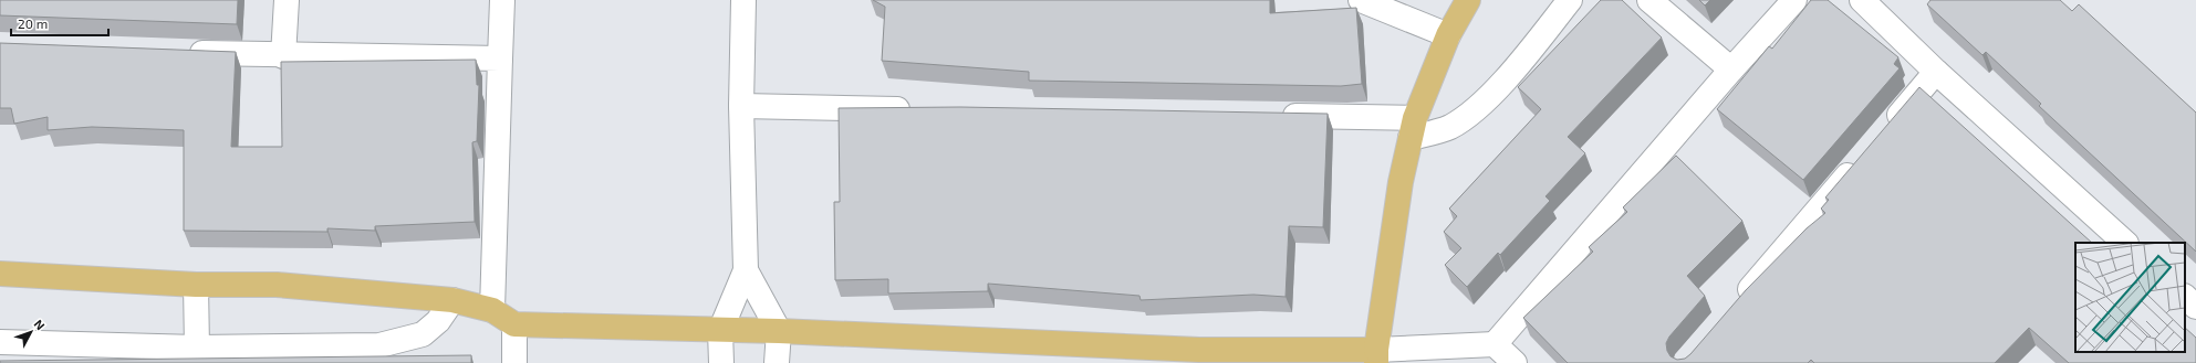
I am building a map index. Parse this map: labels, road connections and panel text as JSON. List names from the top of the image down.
{
  "scale_bar": "20 m",
  "north": "top right"
}
